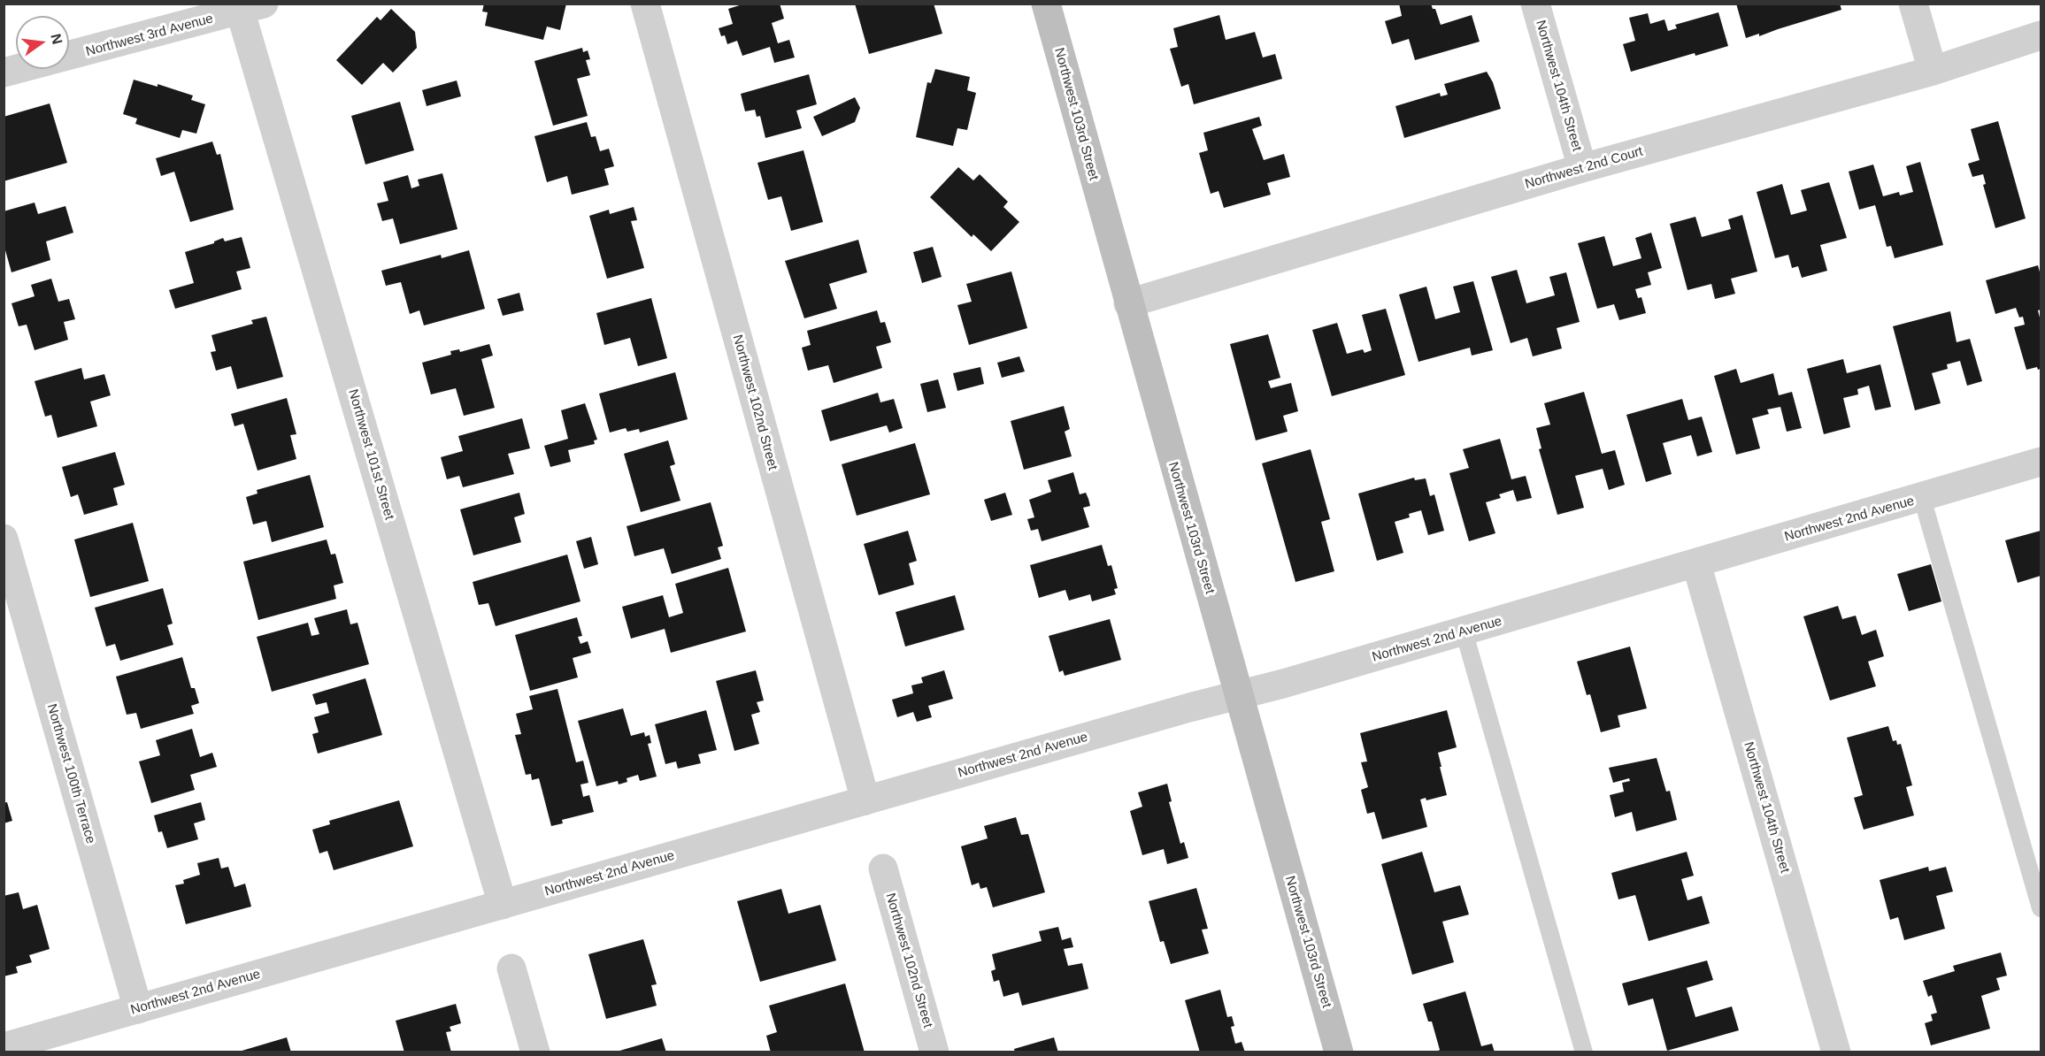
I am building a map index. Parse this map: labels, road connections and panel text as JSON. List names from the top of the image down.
{
  "streets": {
    "main road": ["Northwest 103rd Street"],
    "street": [
      "Northwest 3rd Avenue",
      "Northwest 104th Street",
      "Northwest 2nd Court",
      "Northwest 102nd Street",
      "Northwest 101st Street",
      "Northwest 2nd Avenue",
      "Northwest 100th Terrace"
    ]
  },
  "crossings": [
    ["Northwest 3rd Avenue", "Northwest 101st Street"],
    ["Northwest 104th Street", "Northwest 2nd Court"],
    ["Northwest 104th Street", "Northwest 2nd Avenue"],
    ["Northwest 103rd Street", "Northwest 2nd Court"],
    ["Northwest 103rd Street", "Northwest 2nd Avenue"],
    ["Northwest 102nd Street", "Northwest 2nd Avenue"],
    ["Northwest 101st Street", "Northwest 2nd Avenue"],
    ["Northwest 2nd Avenue", "Northwest 100th Terrace"]
  ],
  "north": "right"
}
